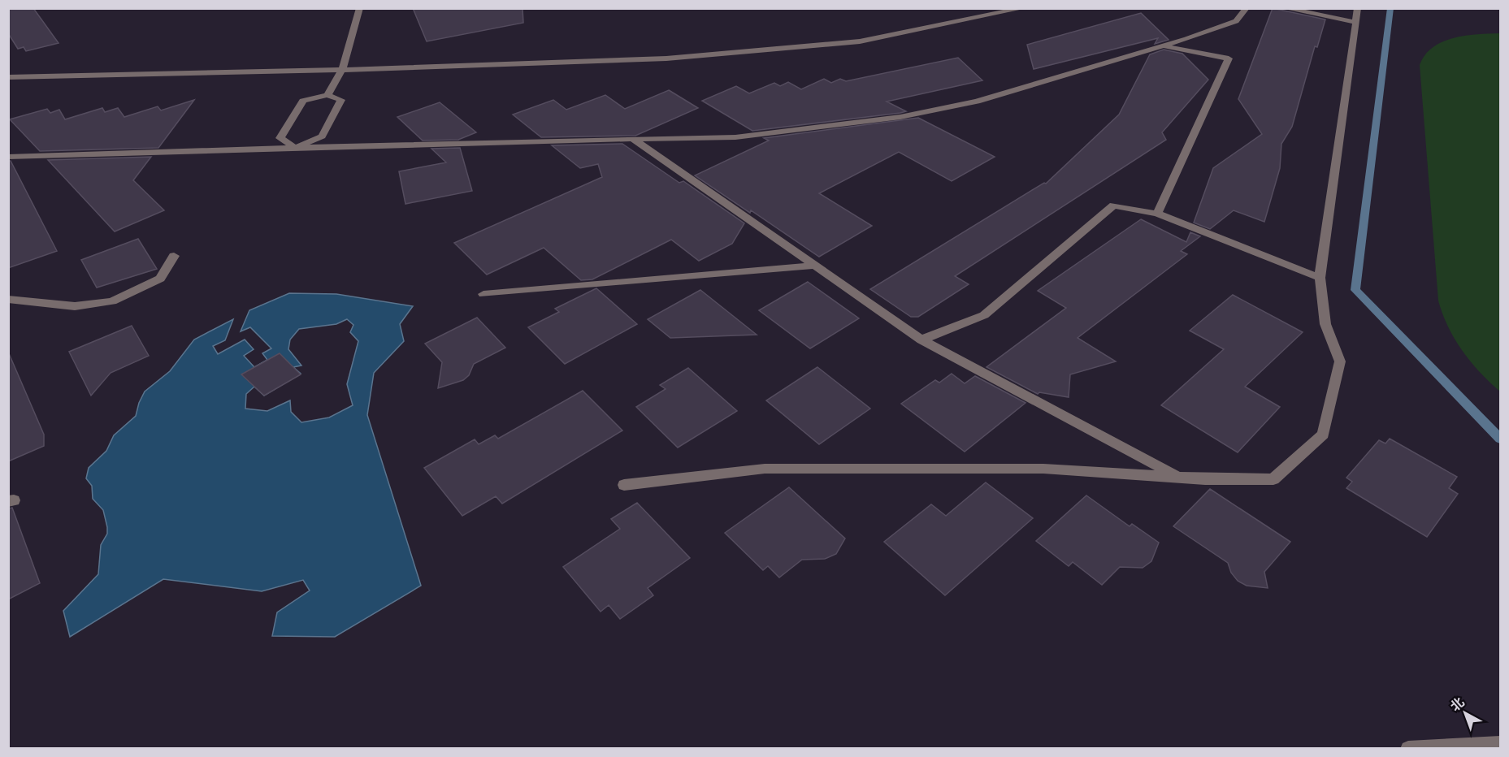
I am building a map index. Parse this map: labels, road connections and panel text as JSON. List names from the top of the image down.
{
  "north": "top left"
}
